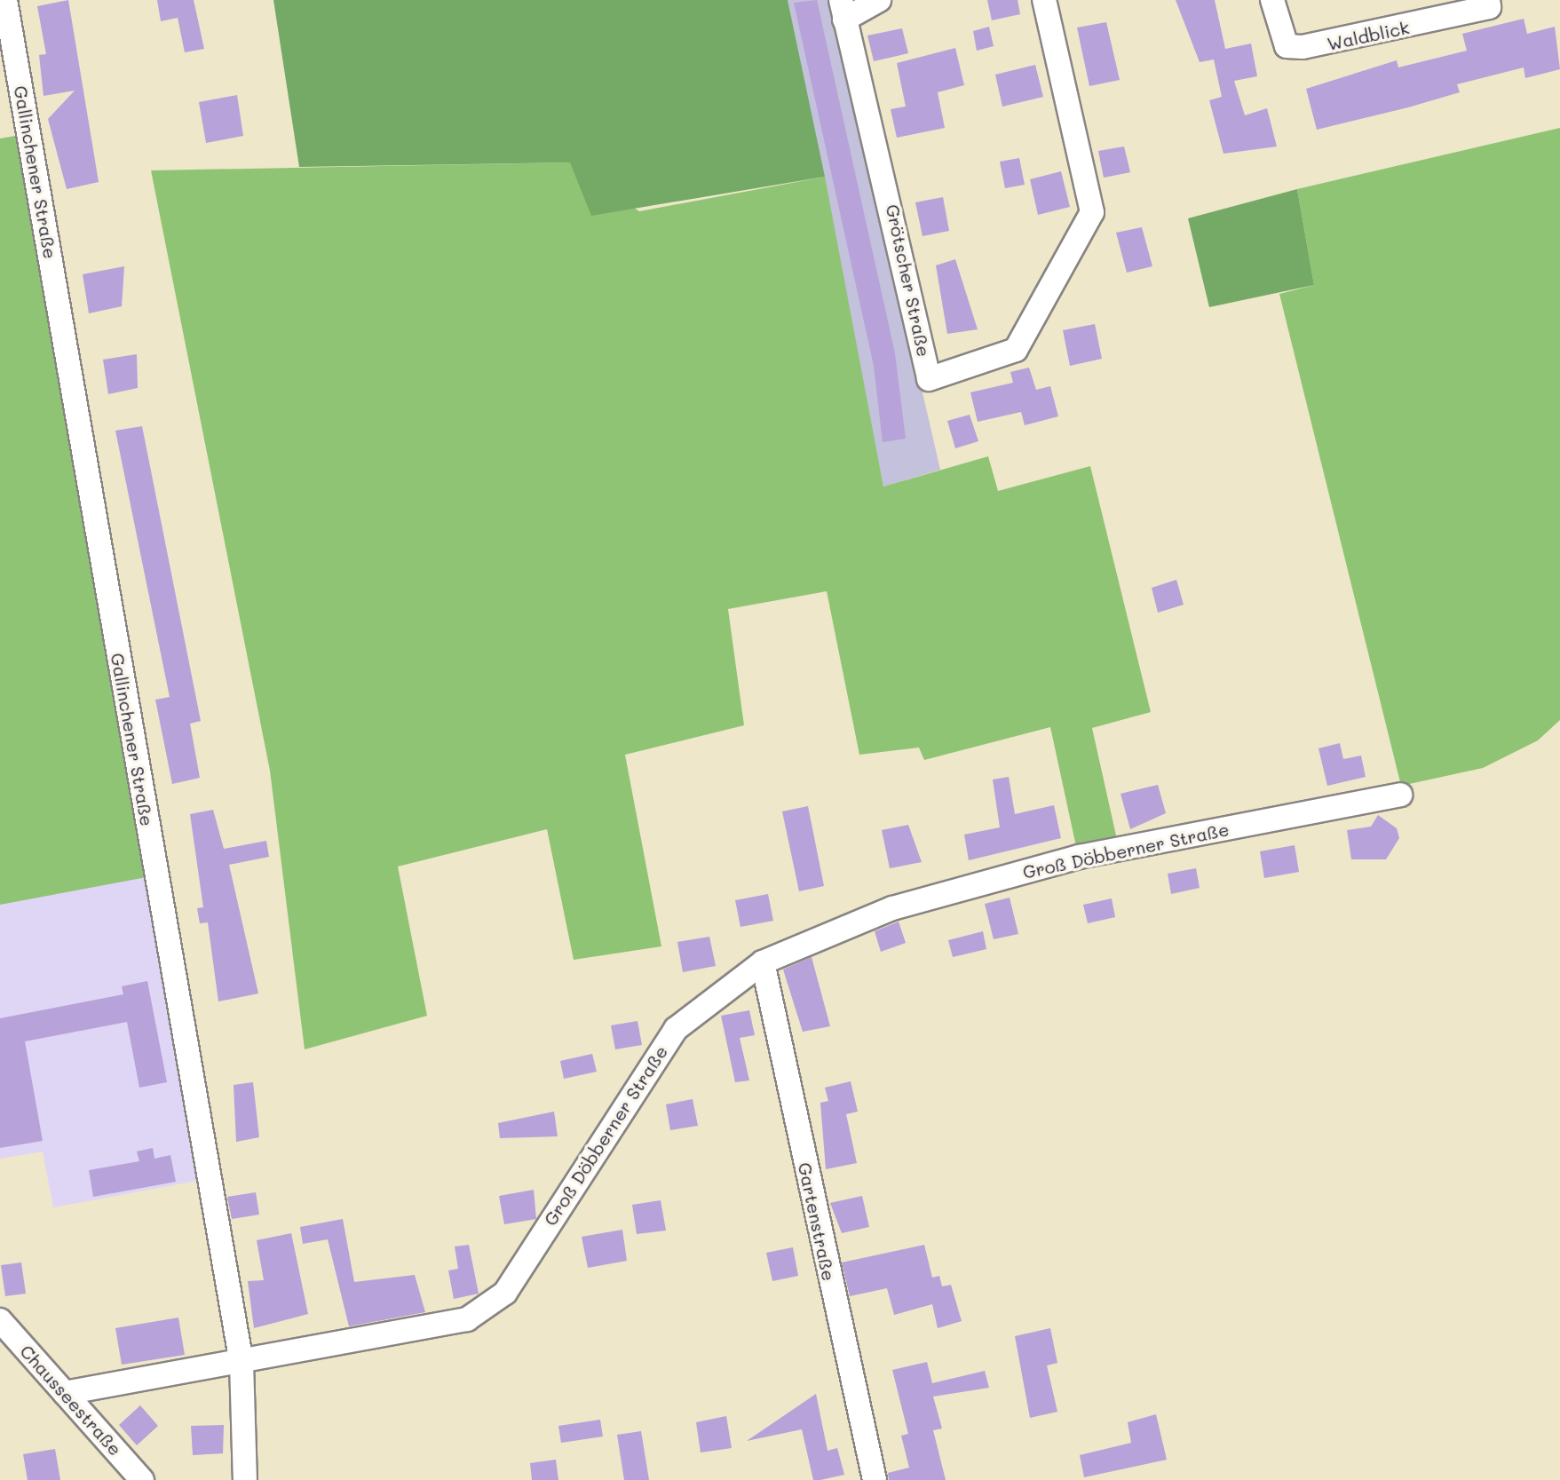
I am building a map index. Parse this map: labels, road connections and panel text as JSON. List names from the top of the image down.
{
  "streets": {
    "street": [
      "Waldblick",
      "Gallinchener Straße",
      "Grötscher Straße",
      "Groß Döbberner Straße",
      "Gartenstraße",
      "Chausseestraße"
    ]
  },
  "crossings": [
    ["Gallinchener Straße", "Groß Döbberner Straße"],
    ["Groß Döbberner Straße", "Gartenstraße"],
    ["Groß Döbberner Straße", "Chausseestraße"]
  ]
}
